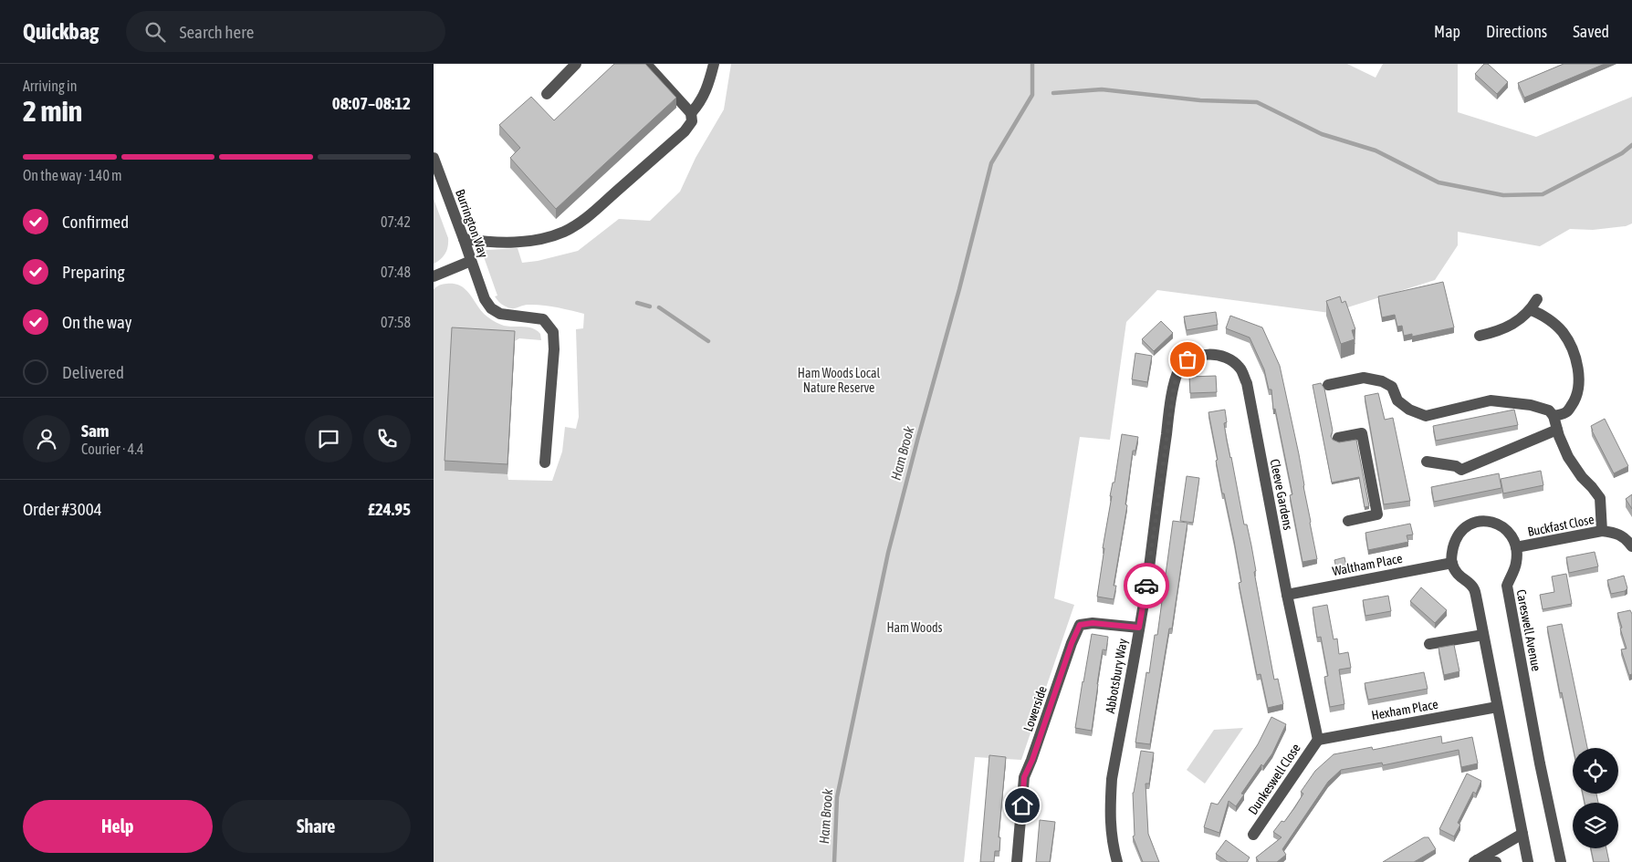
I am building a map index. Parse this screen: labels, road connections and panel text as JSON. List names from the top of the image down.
{
  "streets": {
    "street": [
      "Burrington Way",
      "Cleeve Gardens",
      "Buckfast Close",
      "Waltham Place",
      "Careswell Avenue",
      "Abbotsbury Way",
      "Lowerside",
      "Hexham Place",
      "Dunkeswell Close"
    ]
  },
  "crossings": [
    ["Cleeve Gardens", "Waltham Place"],
    ["Cleeve Gardens", "Abbotsbury Way"],
    ["Cleeve Gardens", "Hexham Place"],
    ["Cleeve Gardens", "Dunkeswell Close"],
    ["Buckfast Close", "Careswell Avenue"],
    ["Abbotsbury Way", "Lowerside"],
    ["Hexham Place", "Dunkeswell Close"]
  ],
  "water": ["Ham Brook"],
  "parks": ["Ham Woods Local Nature Reserve", "Ham Woods"],
  "page": {
    "header": "Quickbag",
    "search": "Search here",
    "nav": ["Map", "Directions", "Saved"],
    "heading": ["2 min", "Arriving in", "08:07–08:12"],
    "panel": [
      "Sam",
      "Courier · 4.4",
      "Order #3004",
      "£24.95"
    ],
    "bar": "On the way · 140 m",
    "list": [
      ["Confirmed", "07:42"],
      ["Preparing", "07:48"],
      ["On the way", "07:58"],
      "Delivered"
    ],
    "buttons": ["Help", "Share"]
  }
}
